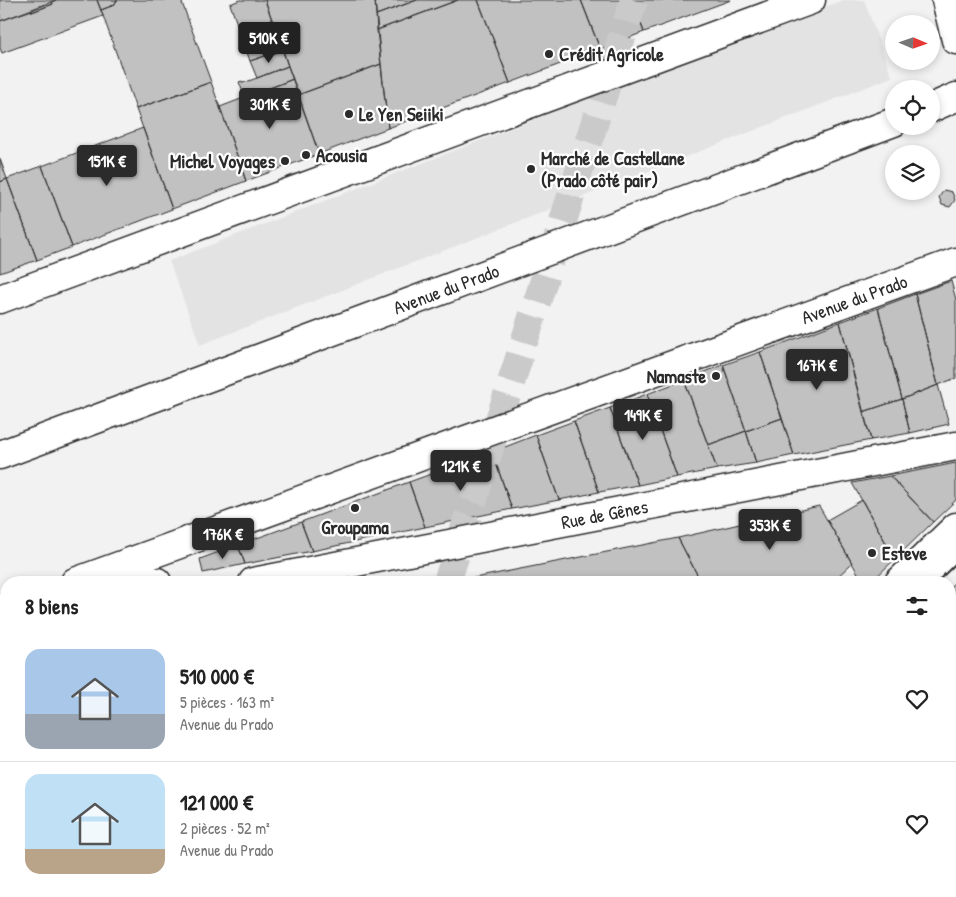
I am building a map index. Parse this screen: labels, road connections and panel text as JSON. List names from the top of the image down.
{
  "streets": {
    "street": ["Avenue du Prado", "Rue de Gênes"]
  },
  "places": [
    "Crédit Agricole",
    "Le Yen Seiiki",
    "Acousia",
    "Michel Voyages",
    "Marché de Castellane (Prado côté pair)",
    "Namaste",
    "Groupama",
    "Esteve"
  ],
  "north": "right",
  "page": {
    "price": [
      "510K €",
      "301K €",
      "151K €",
      "167K €",
      "149K €",
      "121K €",
      "353K €",
      "176K €"
    ],
    "heading": "8 biens",
    "list": [
      {
        "name": "510 000 €",
        "note": "5 pièces · 163 m² · Avenue du Prado"
      },
      {
        "name": "121 000 €",
        "note": "2 pièces · 52 m² · Avenue du Prado"
      }
    ]
  }
}
